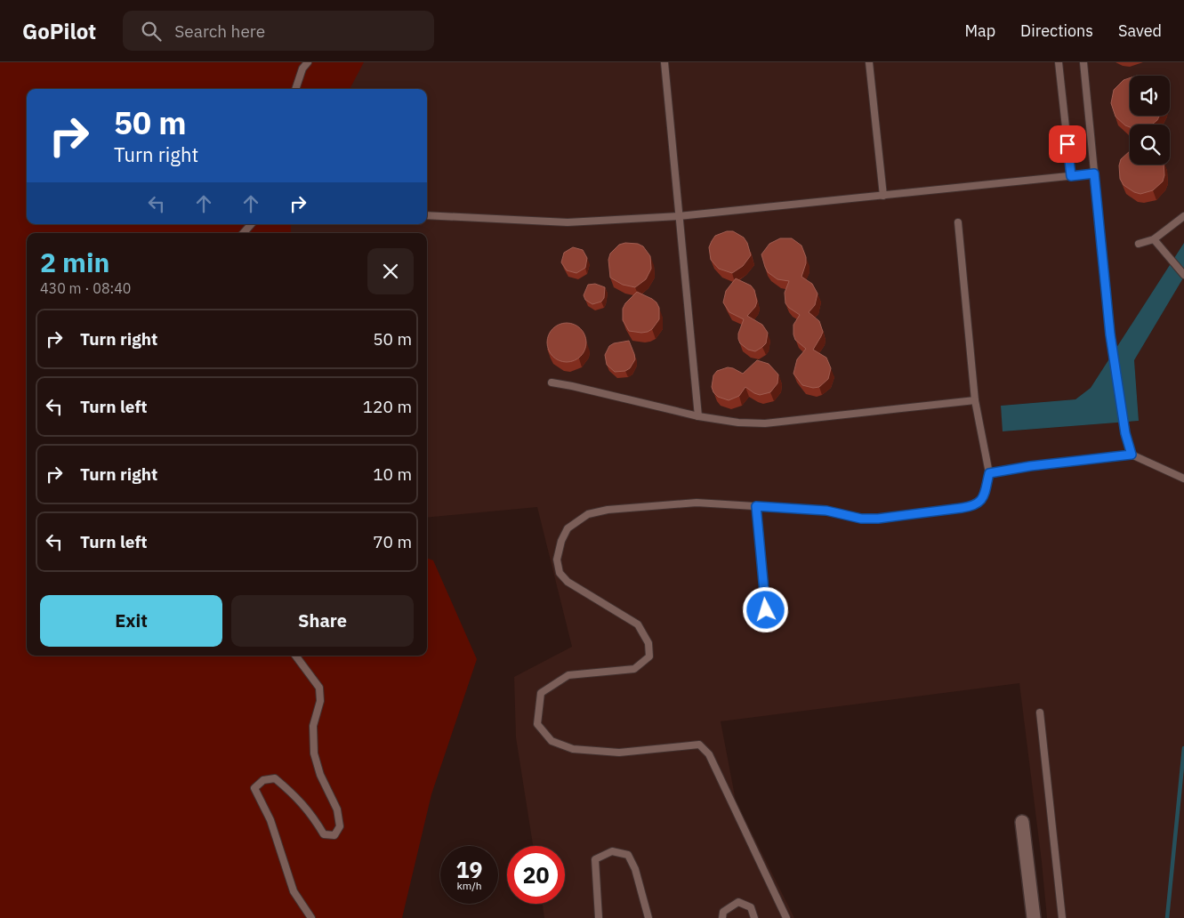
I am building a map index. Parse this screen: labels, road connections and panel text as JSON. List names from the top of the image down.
{
  "page": {
    "header": "GoPilot",
    "search": "Search here",
    "nav": ["Map", "Directions", "Saved"],
    "turn": ["50 m", "Turn right"],
    "heading": ["2 min", "430 m · 08:40"],
    "list": [
      {
        "name": "Turn right",
        "value": "50 m"
      },
      {
        "name": "Turn left",
        "value": "120 m"
      },
      {
        "name": "Turn right",
        "value": "10 m"
      },
      {
        "name": "Turn left",
        "value": "70 m"
      }
    ],
    "buttons": ["Exit", "Share"],
    "speed": "19 km/h",
    "limit": "20"
  }
}
